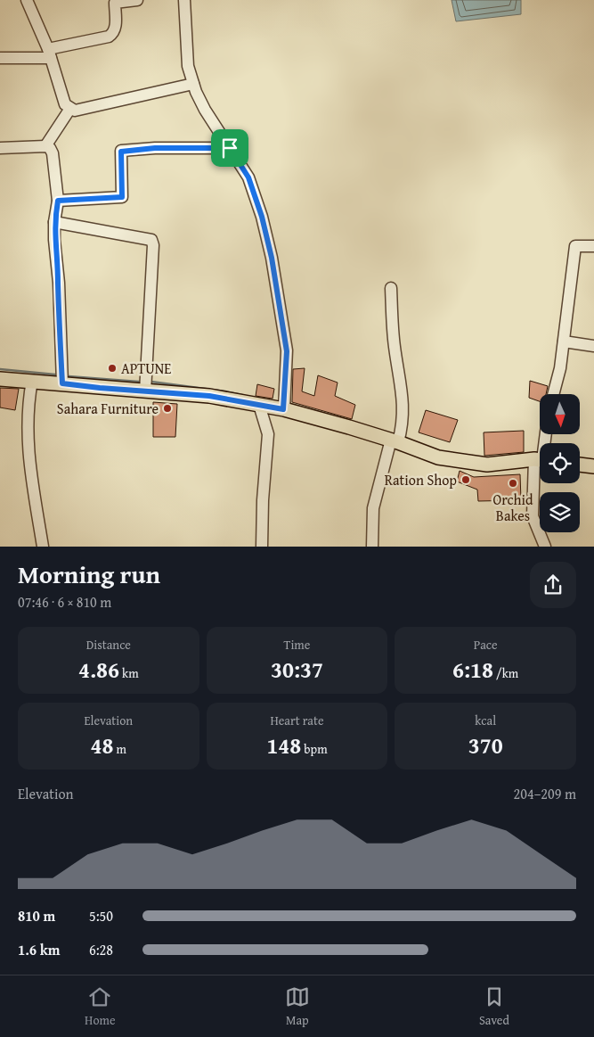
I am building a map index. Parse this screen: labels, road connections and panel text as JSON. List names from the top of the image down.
{
  "places": [
    "APTUNE",
    "Sahara Furniture",
    "Ration Shop",
    "Orchid Bakes"
  ],
  "north": "bottom",
  "page": {
    "heading": ["Morning run", "07:46 · 6 × 810 m"],
    "stats": [
      ["Distance", "4.86 km"],
      ["Time", "30:37"],
      ["Pace", "6:18 /km"],
      ["Elevation", "48 m"],
      ["Heart rate", "148 bpm"],
      ["kcal", "370"]
    ],
    "chart": ["Elevation", "204–209 m"],
    "list": [
      {
        "name": "810 m",
        "note": "5:50"
      },
      {
        "name": "1.6 km",
        "note": "6:28"
      }
    ],
    "tabs": ["Home", "Map", "Saved"]
  }
}
